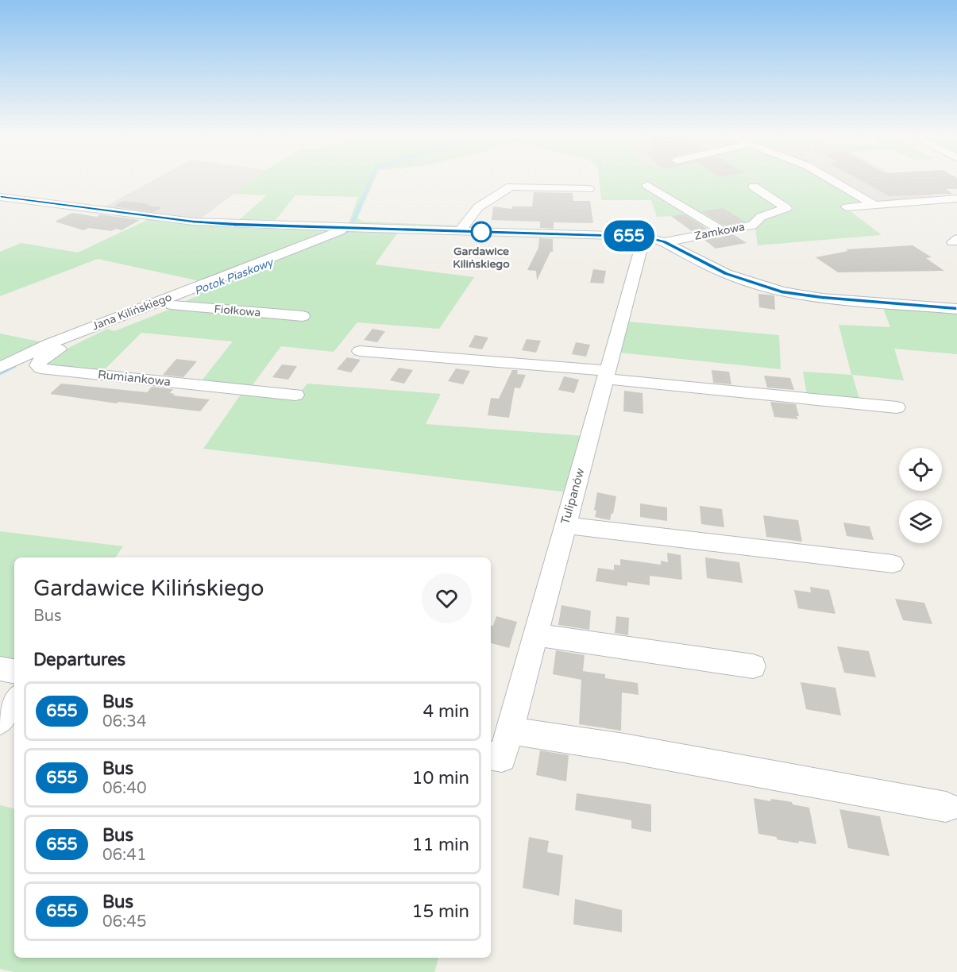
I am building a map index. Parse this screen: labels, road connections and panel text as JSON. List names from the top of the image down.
{
  "streets": {
    "street": [
      "Zamkowa",
      "Fiołkowa",
      "Jana Kilińskiego",
      "Rumiankowa",
      "Tulipanów"
    ]
  },
  "crossings": [
    ["Zamkowa", "Tulipanów"],
    ["Fiołkowa", "Jana Kilińskiego"],
    ["Jana Kilińskiego", "Rumiankowa"]
  ],
  "water": ["Potok Piaskowy"],
  "places": ["Gardawice Kilińskiego"],
  "lines": ["bus line 655"],
  "page": {
    "on_map": "655",
    "heading": [
      ["Gardawice Kilińskiego", "Bus"],
      "Departures"
    ],
    "list": [
      {
        "mark": "655",
        "name": "Bus",
        "note": "06:34",
        "value": "4 min"
      },
      {
        "mark": "655",
        "name": "Bus",
        "note": "06:40",
        "value": "10 min"
      },
      {
        "mark": "655",
        "name": "Bus",
        "note": "06:41",
        "value": "11 min"
      },
      {
        "mark": "655",
        "name": "Bus",
        "note": "06:45",
        "value": "15 min"
      }
    ]
  }
}
